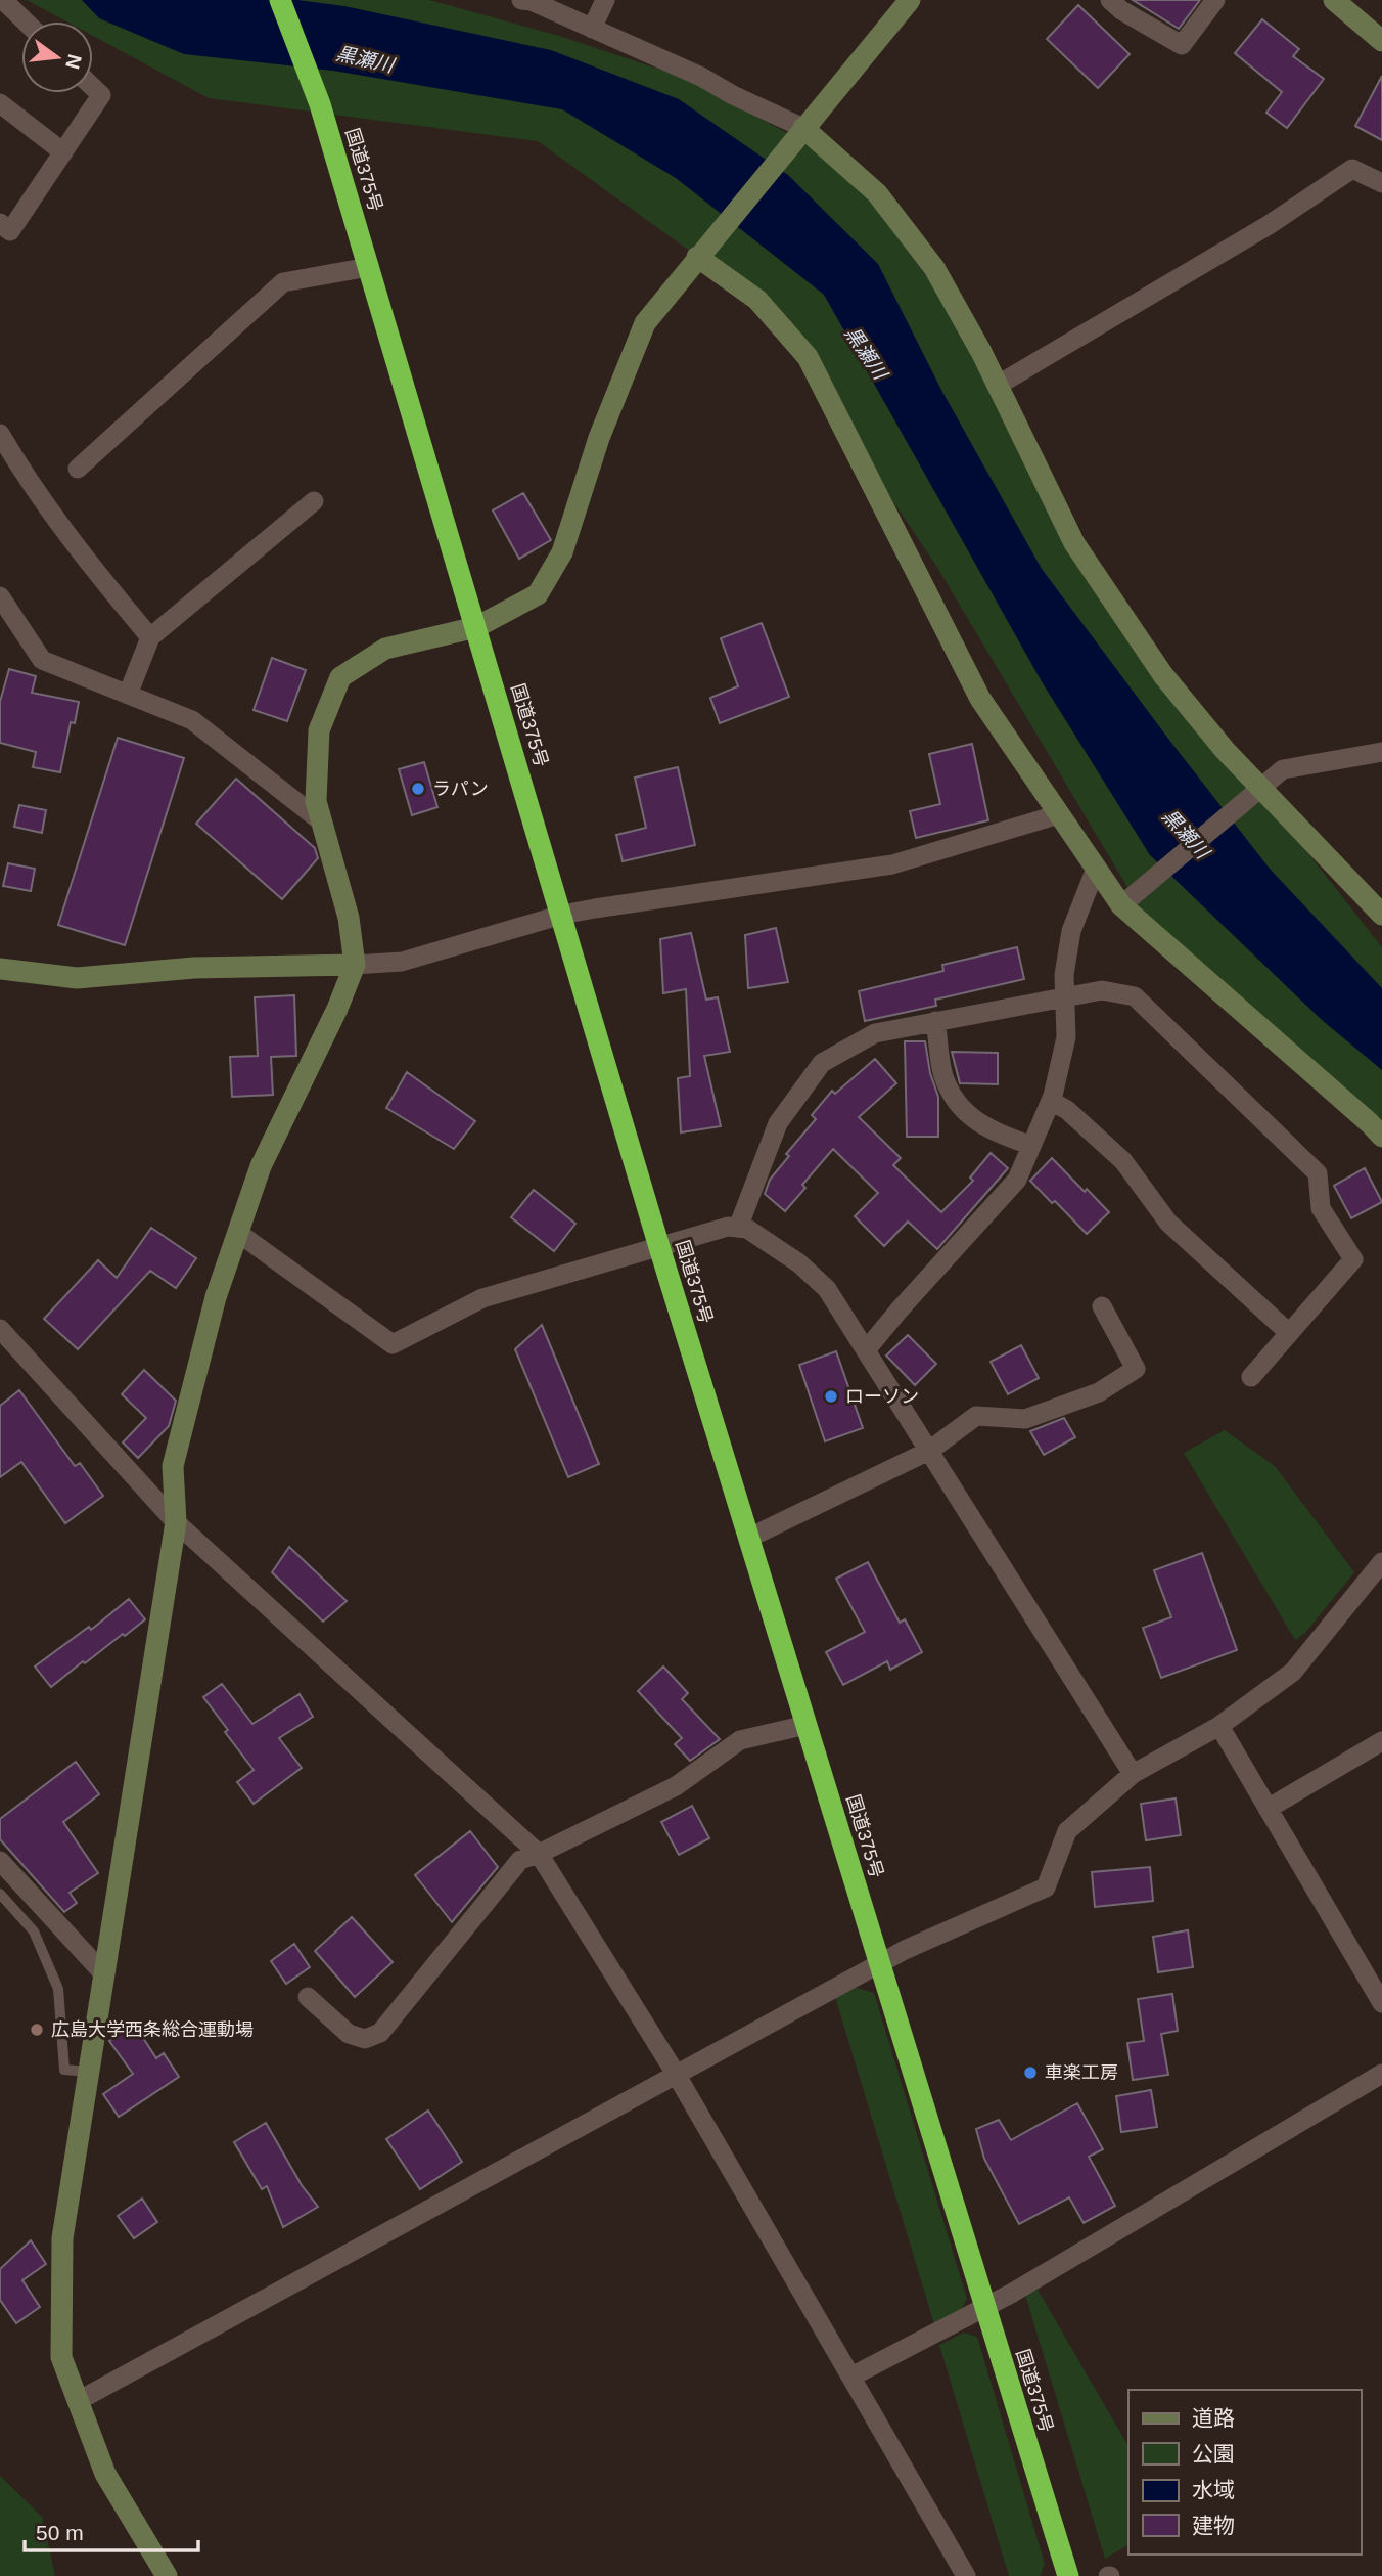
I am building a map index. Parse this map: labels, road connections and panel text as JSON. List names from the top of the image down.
{
  "streets": {
    "highway": ["国道375号"]
  },
  "water": ["黒瀬川"],
  "places": [
    "ラパン",
    "ローソン",
    "広島大学西条総合運動場",
    "車楽工房"
  ],
  "legend": [
    "道路",
    "公園",
    "水域",
    "建物"
  ],
  "scale_bar": "50 m",
  "north": "right"
}
